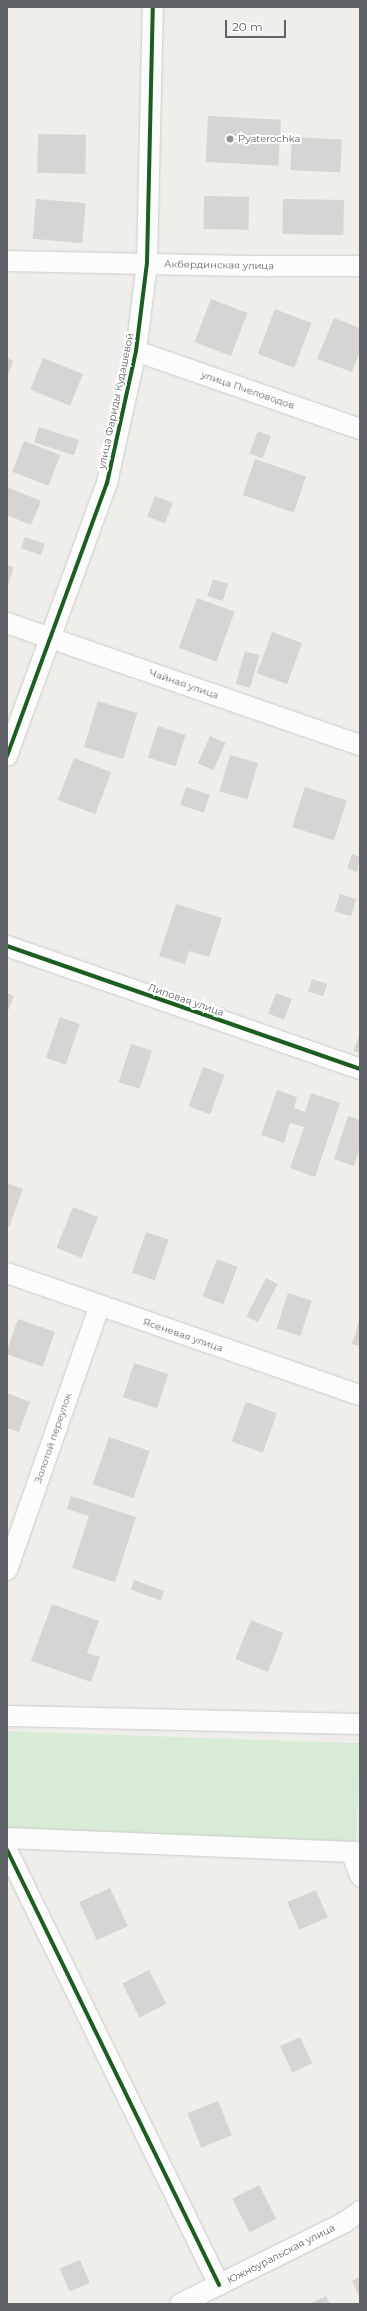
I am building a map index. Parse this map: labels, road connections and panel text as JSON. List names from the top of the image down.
{
  "streets": {
    "street": [
      "Акбердинская улица",
      "улица Пчеловодов",
      "улица Фариды Кудашевой",
      "Чайная улица",
      "Липовая улица",
      "Ясеневая улица",
      "Золотой переулок",
      "Южноуральская улица"
    ]
  },
  "crossings": [
    ["Акбердинская улица", "улица Фариды Кудашевой"],
    ["улица Пчеловодов", "улица Фариды Кудашевой"],
    ["улица Фариды Кудашевой", "Чайная улица"],
    ["Ясеневая улица", "Золотой переулок"]
  ],
  "places": ["Pyaterochka"],
  "scale_bar": "20 m"
}
